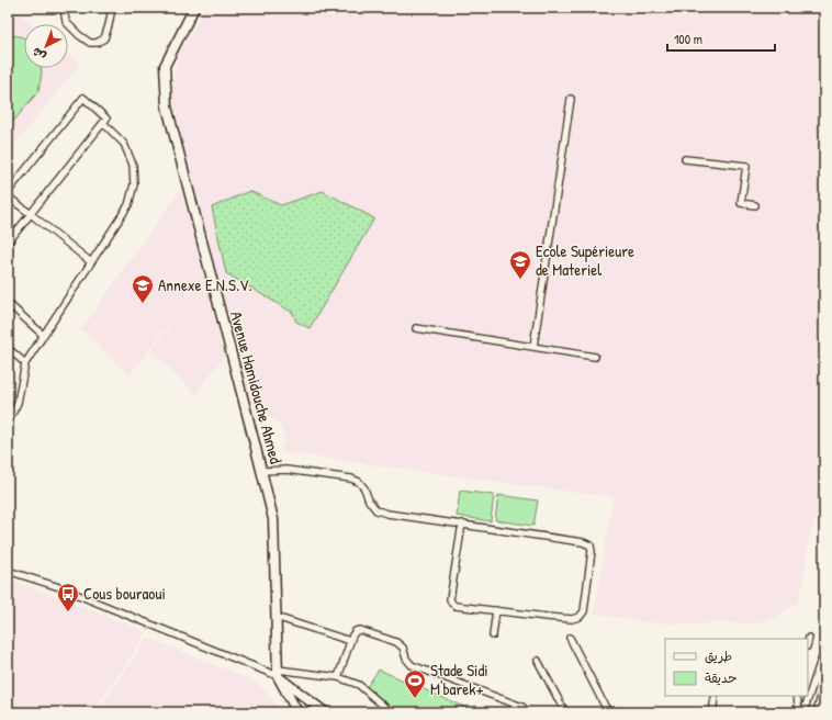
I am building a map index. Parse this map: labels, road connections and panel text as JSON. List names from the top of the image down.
{
  "streets": {
    "main road": ["Avenue Hamidouche Ahmed"]
  },
  "places": {
    "school or university": ["Ecole Supérieure de Materiel", "Annexe E.N.S.V."],
    "bus stop": ["Cous bouraoui"],
    "sports": ["Stade Sidi M'barek+"]
  },
  "legend": ["طريق", "حديقة"],
  "scale_bar": "100 m",
  "north": "bottom left"
}
